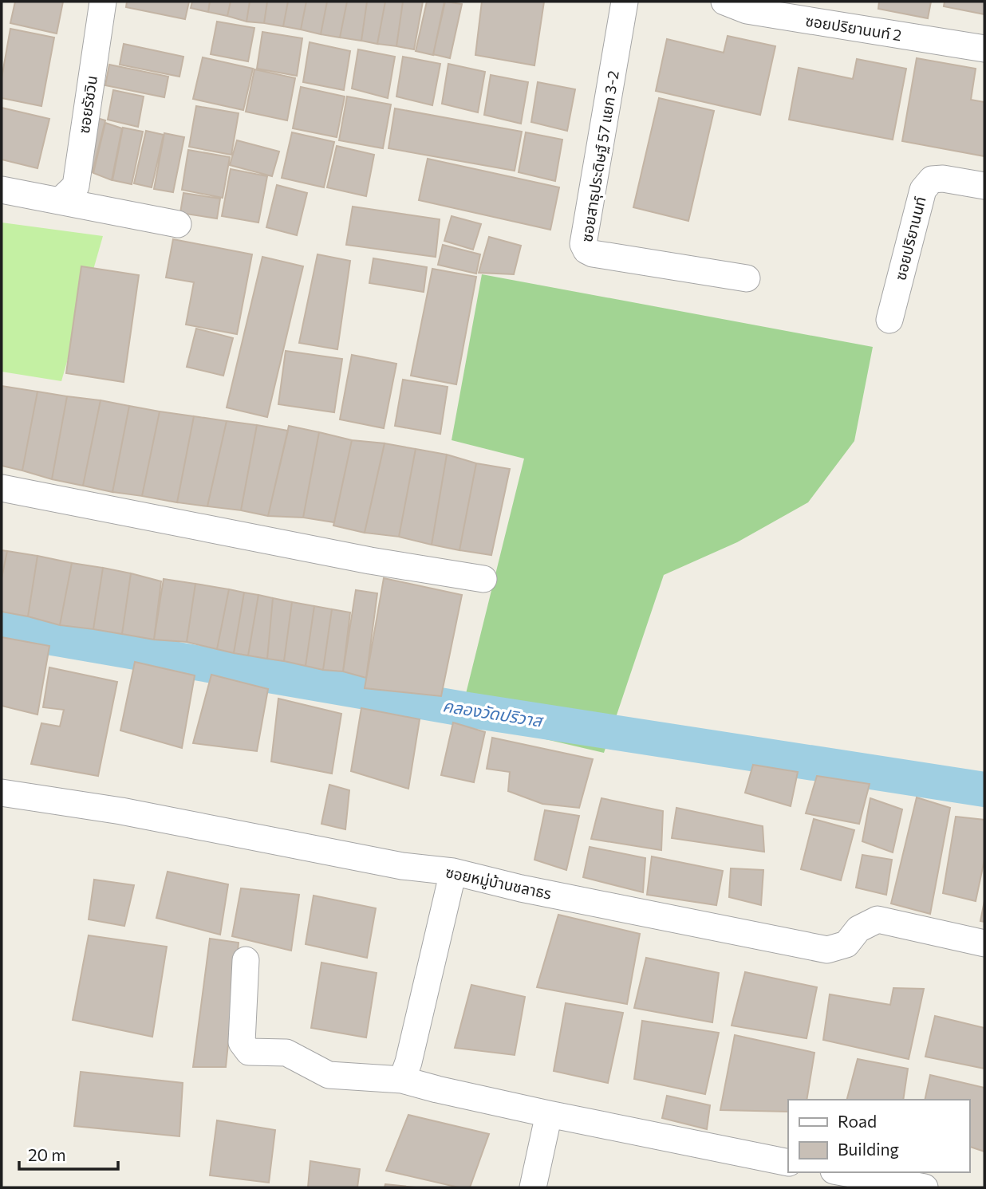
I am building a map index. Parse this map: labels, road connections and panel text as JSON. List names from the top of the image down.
{
  "streets": {
    "street": [
      "ซอยปริยานนท์ 2",
      "ซอยรัชวิน",
      "ซอยสาธุประดิษฐ์ 57 แยก 3-2",
      "ซอยปริยานนท์",
      "ซอยหมู่บ้านชลาธร"
    ]
  },
  "water": ["คลองวัดปริวาส"],
  "legend": ["Road", "Building"],
  "scale_bar": "20 m"
}
